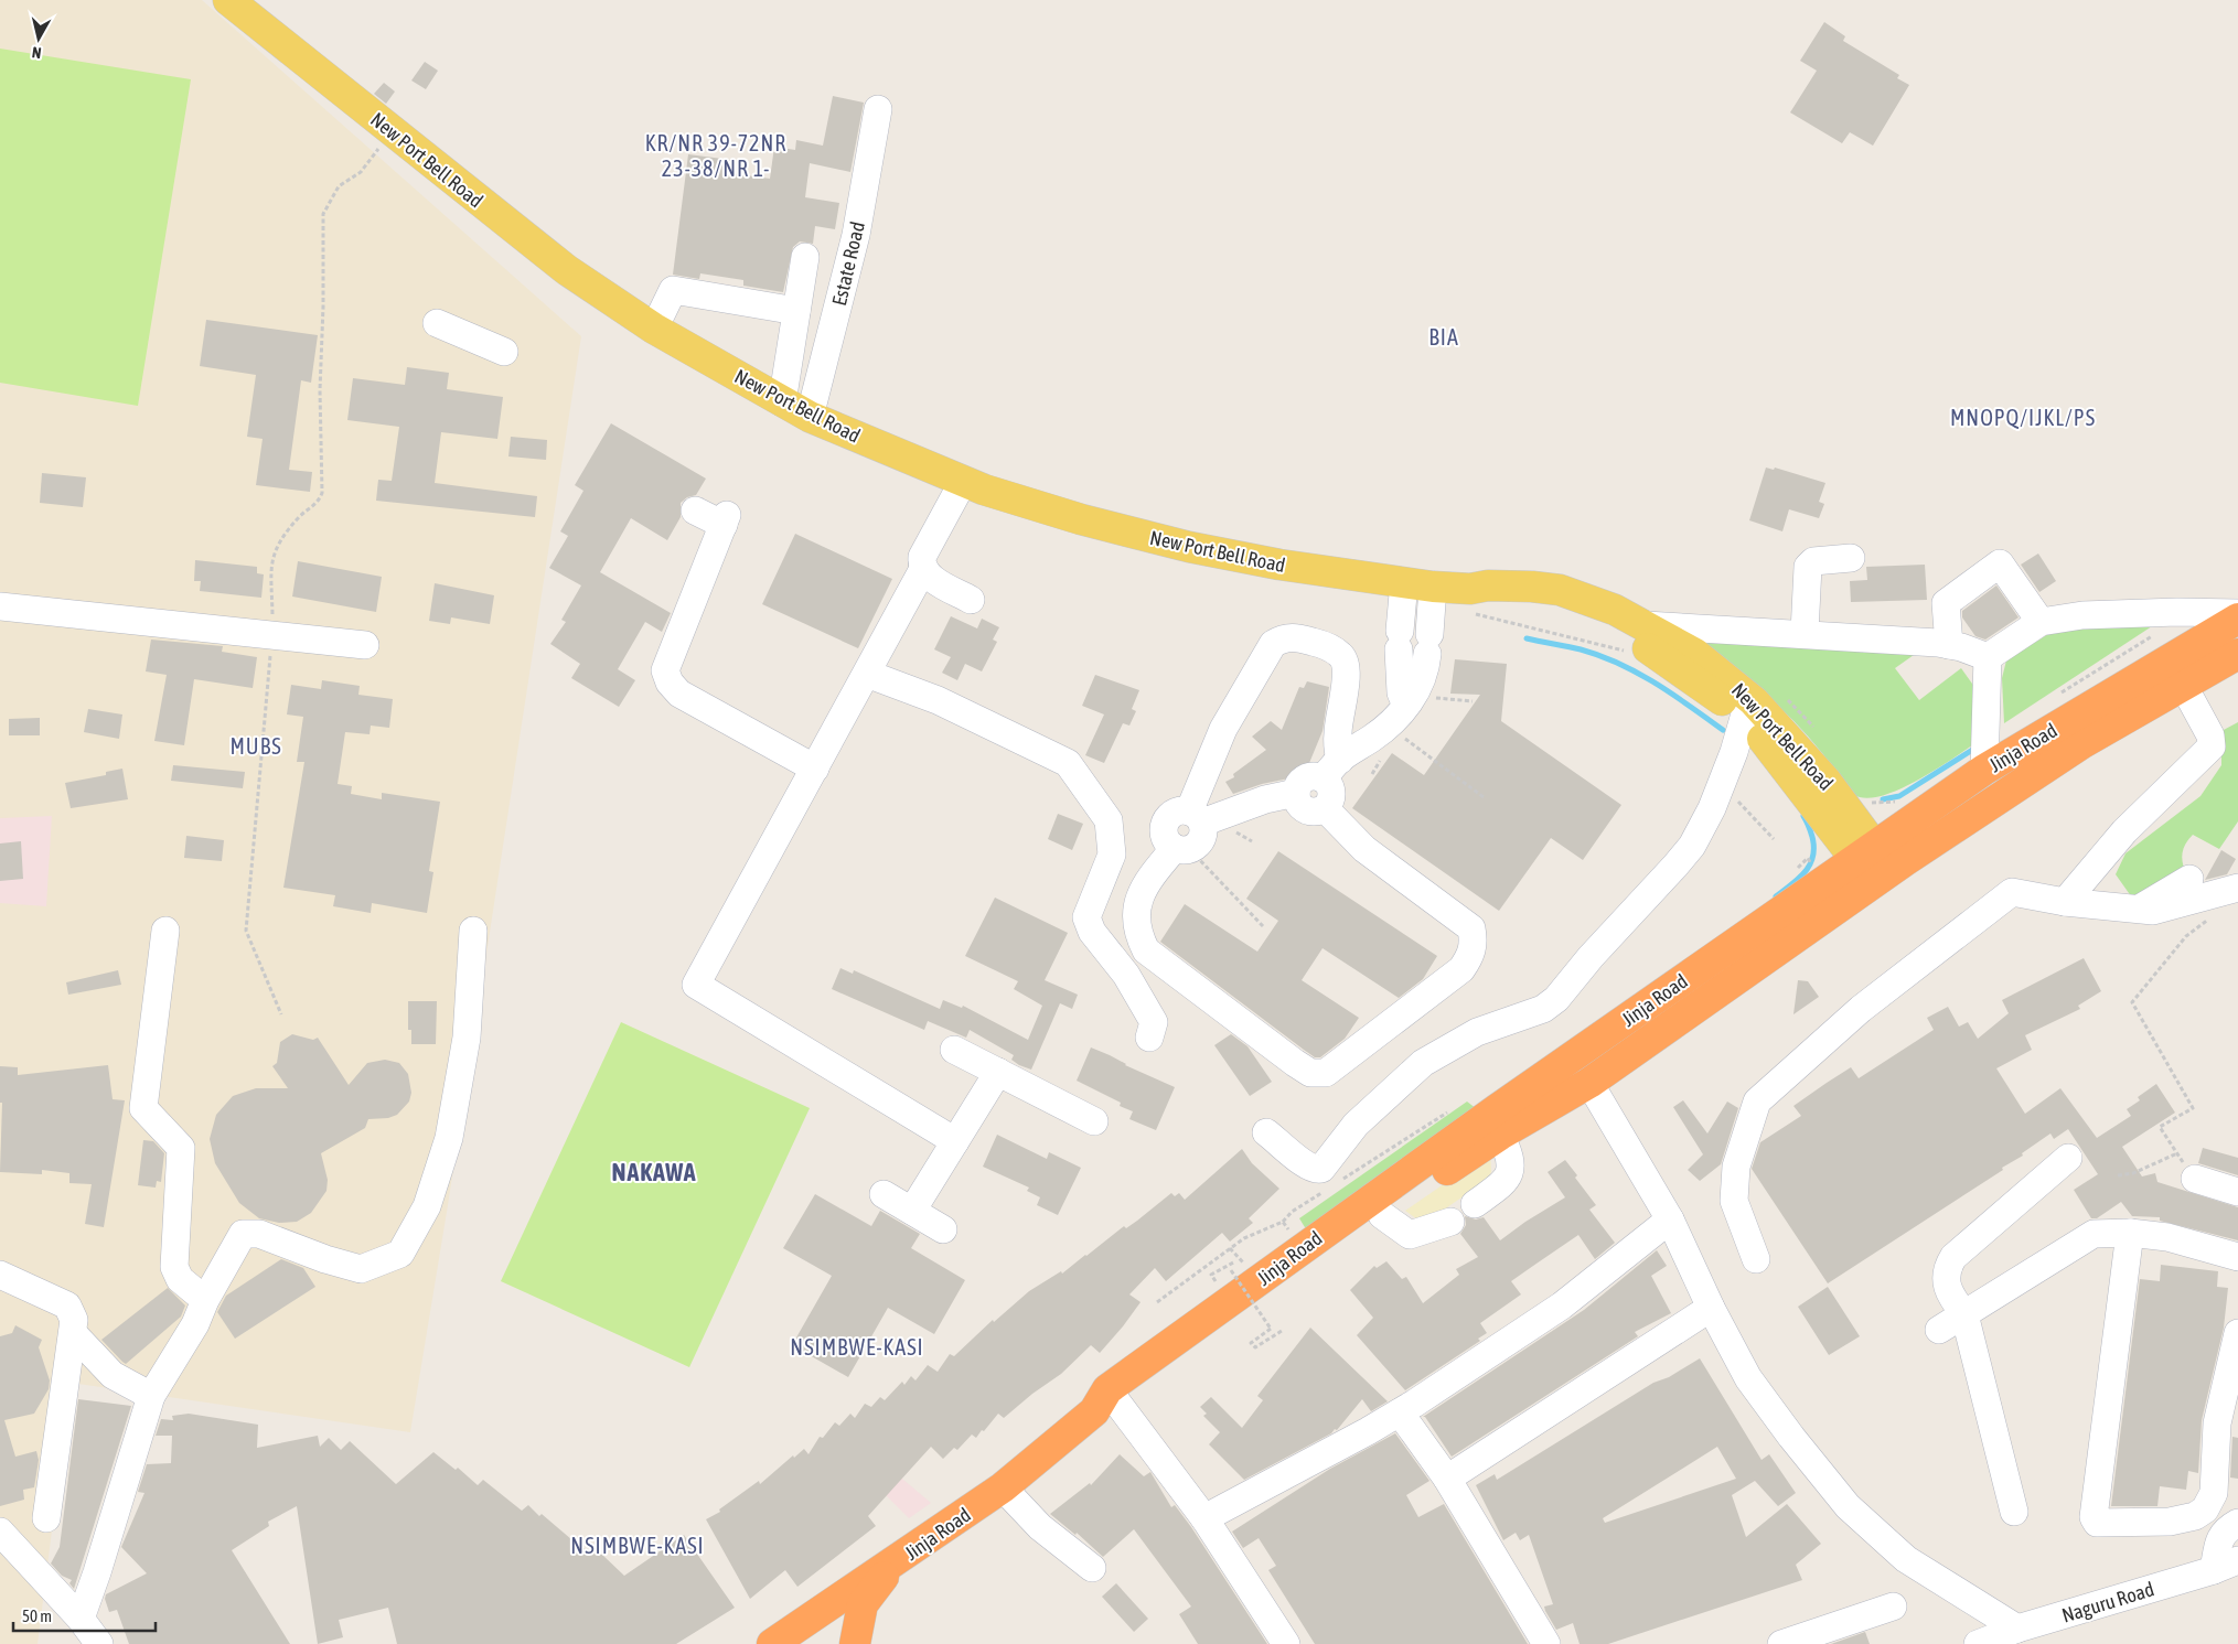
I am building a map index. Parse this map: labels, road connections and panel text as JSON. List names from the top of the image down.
{
  "streets": {
    "highway": ["Jinja Road"],
    "main road": ["New Port Bell Road"],
    "street": ["Estate Road", "Naguru Road"]
  },
  "crossings": [
    ["New Port Bell Road", "Estate Road"],
    ["New Port Bell Road", "Jinja Road"]
  ],
  "districts": [
    "KR/NR 39-72NR 23-38/NR 1-",
    "BIA",
    "MNOPQ/IJKL/PS",
    "MUBS",
    "NAKAWA",
    "NSIMBWE-KASI",
    "NSIMBWE-KASI"
  ],
  "scale_bar": "50 m",
  "north": "bottom"
}
